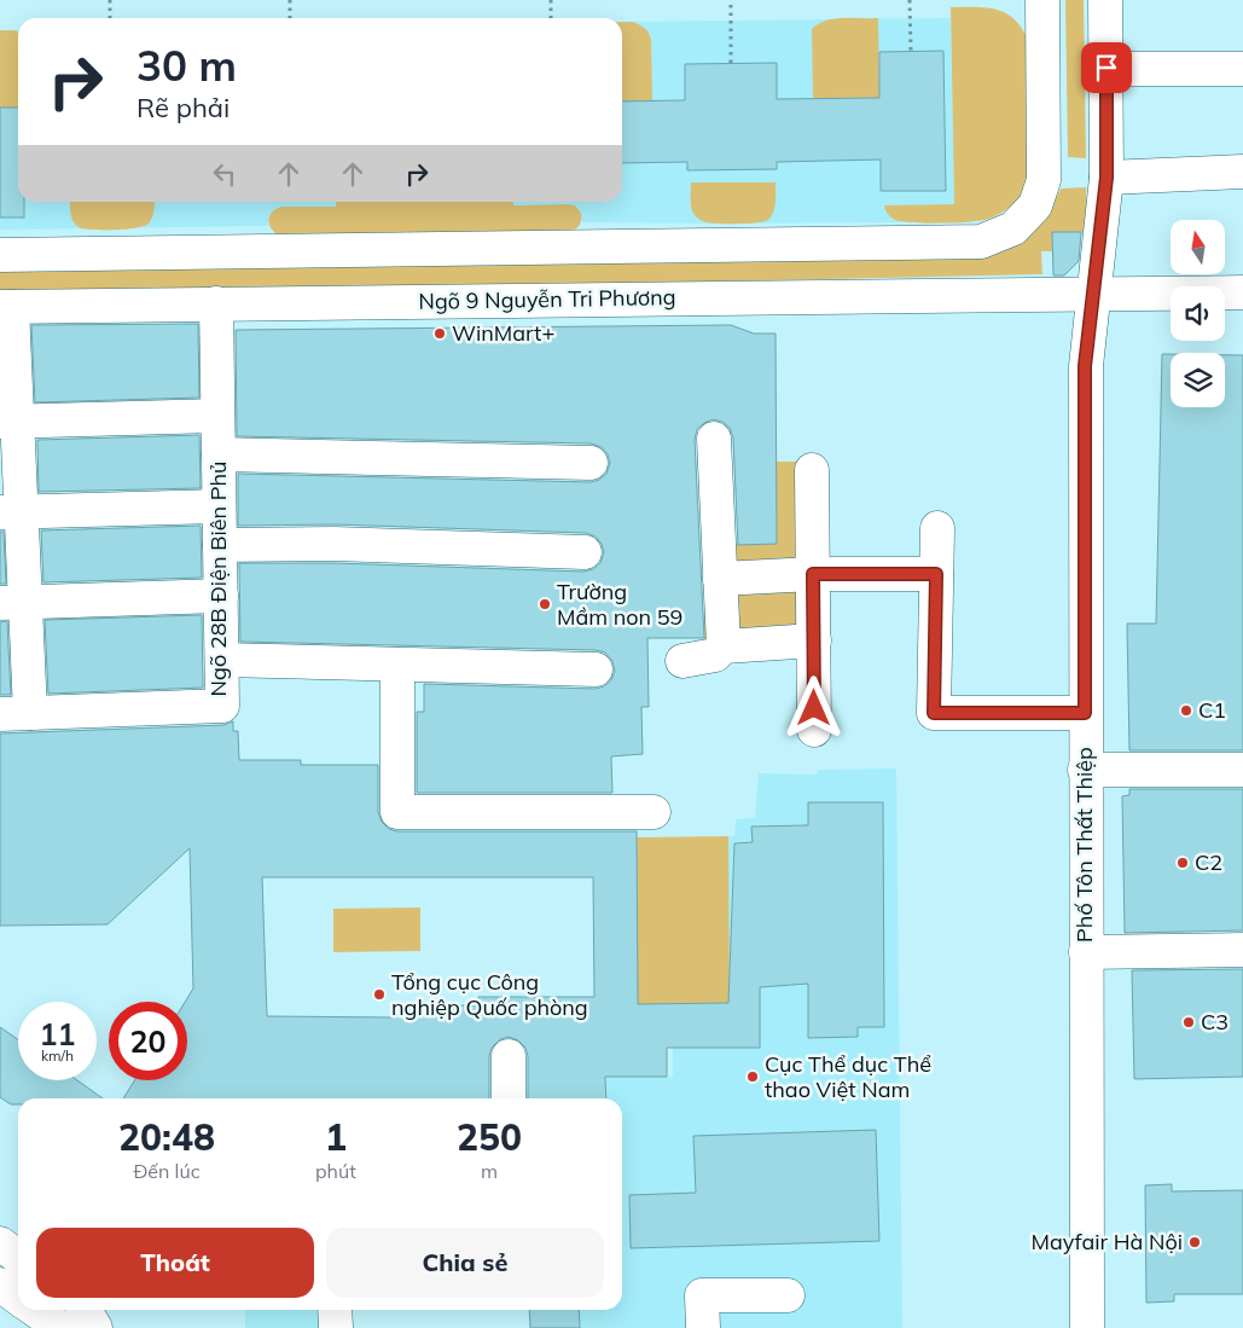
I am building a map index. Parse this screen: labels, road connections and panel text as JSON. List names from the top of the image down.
{
  "streets": {
    "street": ["Ngõ 9 Nguyễn Tri Phương", "Ngõ 28B Điện Biên Phủ", "Phố Tôn Thất Thiệp"]
  },
  "crossings": [
    ["Ngõ 9 Nguyễn Tri Phương", "Ngõ 28B Điện Biên Phủ"],
    ["Ngõ 9 Nguyễn Tri Phương", "Phố Tôn Thất Thiệp"]
  ],
  "places": [
    "WinMart+",
    "Trường Mầm non 59",
    "C1",
    "C2",
    "Tổng cục Công nghiệp Quốc phòng",
    "C3",
    "Cục Thể dục Thể thao Việt Nam",
    "Mayfair Hà Nội"
  ],
  "north": "top",
  "page": {
    "turn": ["30 m", "Rẽ phải"],
    "speed": "11 km/h",
    "limit": "20",
    "eta": [
      "20:48",
      "Đến lúc",
      "1",
      "phút",
      "250",
      "m"
    ],
    "buttons": ["Thoát", "Chia sẻ"]
  }
}
